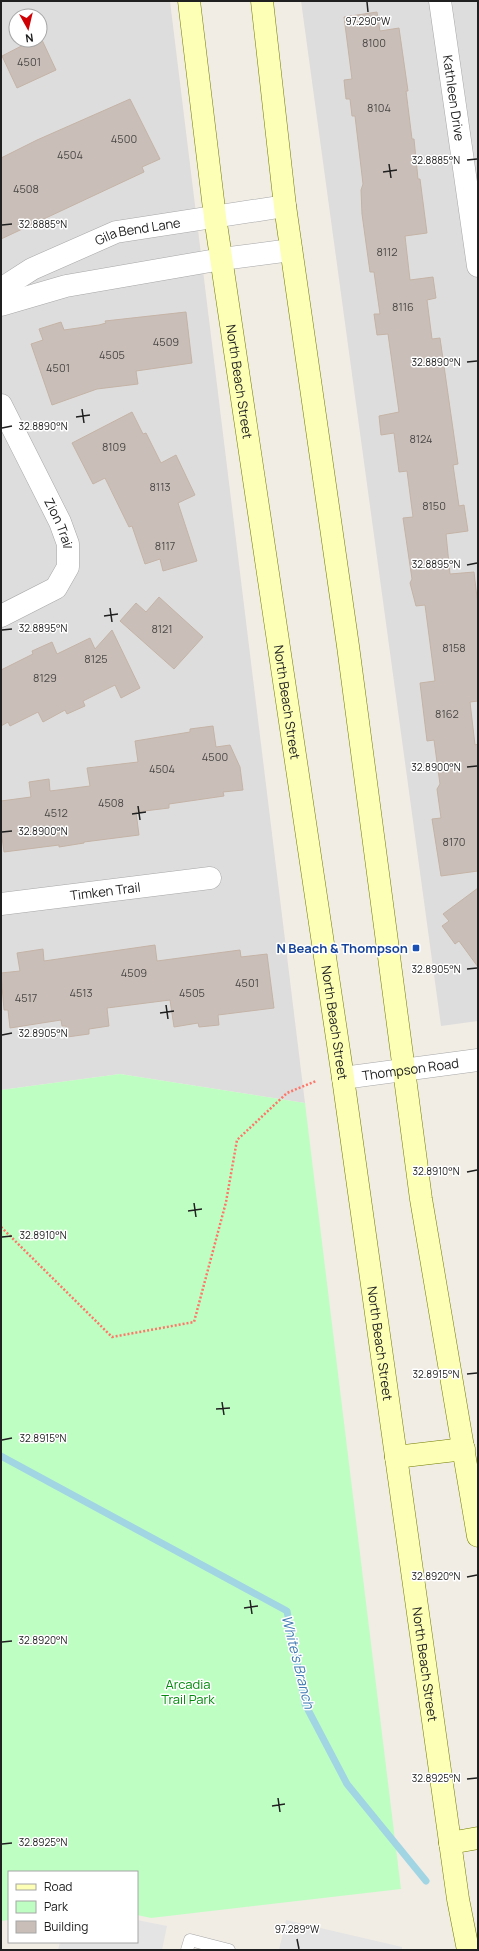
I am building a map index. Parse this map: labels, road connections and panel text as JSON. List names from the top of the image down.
{
  "streets": {
    "main road": ["North Beach Street"],
    "street": [
      "Kathleen Drive",
      "Gila Bend Lane",
      "Zion Trail",
      "Timken Trail",
      "Thompson Road"
    ]
  },
  "crossings": [
    ["Gila Bend Lane", "North Beach Street"],
    ["North Beach Street", "Thompson Road"]
  ],
  "water": ["White's Branch"],
  "parks": ["Arcadia Trail Park"],
  "places": {
    "transit": ["N Beach & Thompson"]
  },
  "house_numbers": [
    "8100",
    "4501",
    "8104",
    "4500",
    "4504",
    "4508",
    "8112",
    "8116",
    "4509",
    "4505",
    "4501",
    "8124",
    "8109",
    "8113",
    "8150",
    "8117",
    "8121",
    "8158",
    "8125",
    "8129",
    "8162",
    "4500",
    "4504",
    "4508",
    "4512",
    "8170",
    "4509",
    "4501",
    "4513",
    "4505",
    "4517"
  ],
  "legend": ["Road", "Park", "Building"],
  "north": "bottom",
  "coordinates": [
    "97.290°W",
    "32.8885°N",
    "32.8890°N",
    "32.8895°N",
    "32.8900°N",
    "32.8905°N",
    "32.8910°N",
    "32.8915°N",
    "32.8920°N",
    "32.8925°N",
    "97.289°W"
  ]
}
